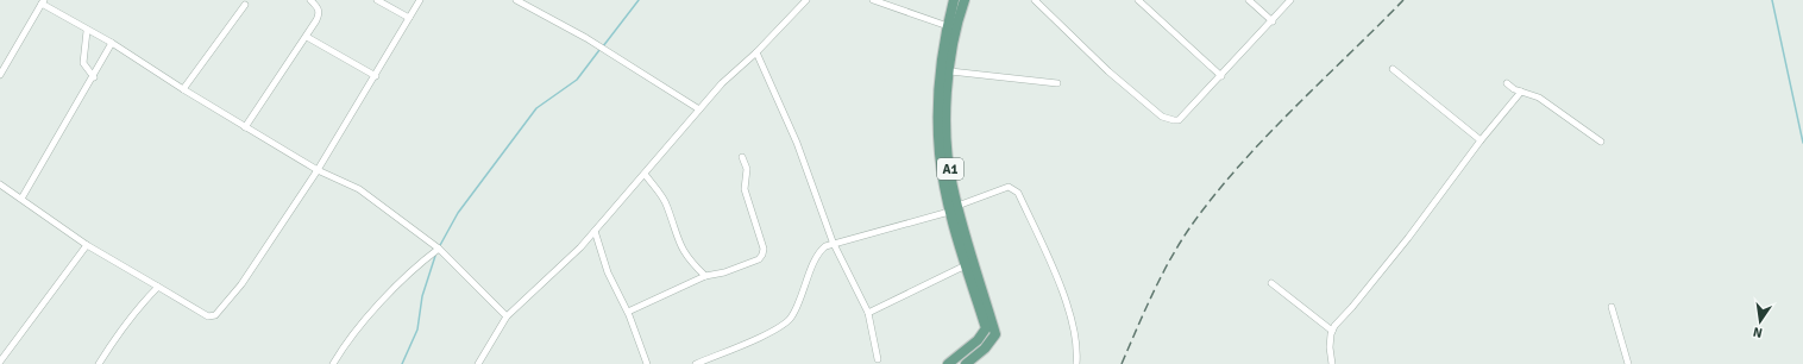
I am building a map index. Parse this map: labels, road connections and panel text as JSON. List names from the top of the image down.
{
  "streets": {
    "main road": ["A1"]
  },
  "north": "bottom"
}
